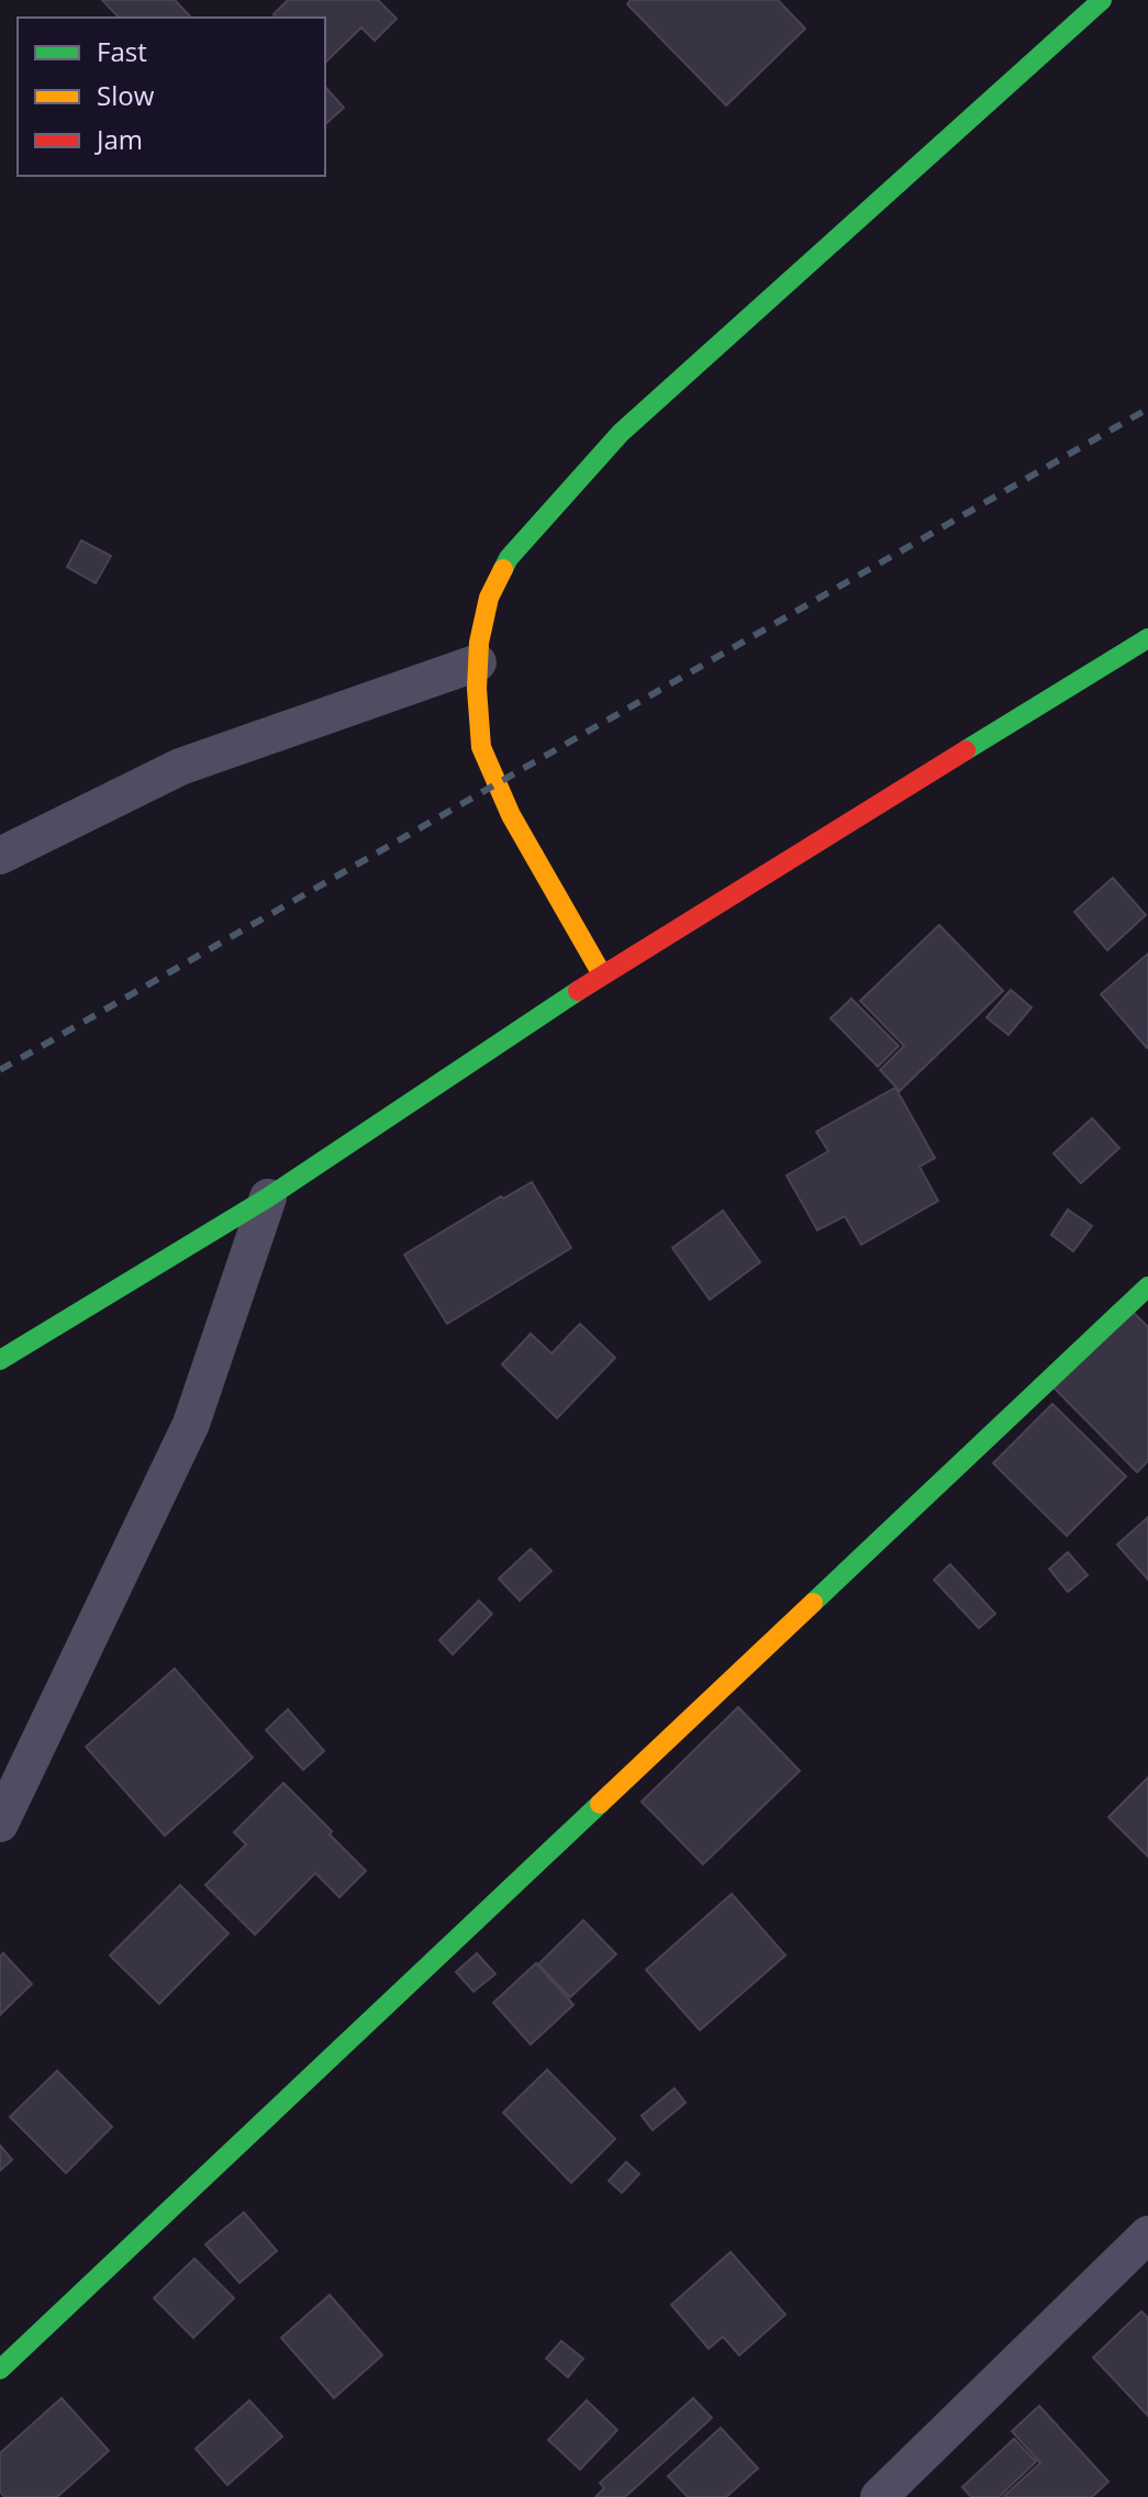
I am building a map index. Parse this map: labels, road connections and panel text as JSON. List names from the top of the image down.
{
  "legend": ["Fast", "Slow", "Jam"]
}
